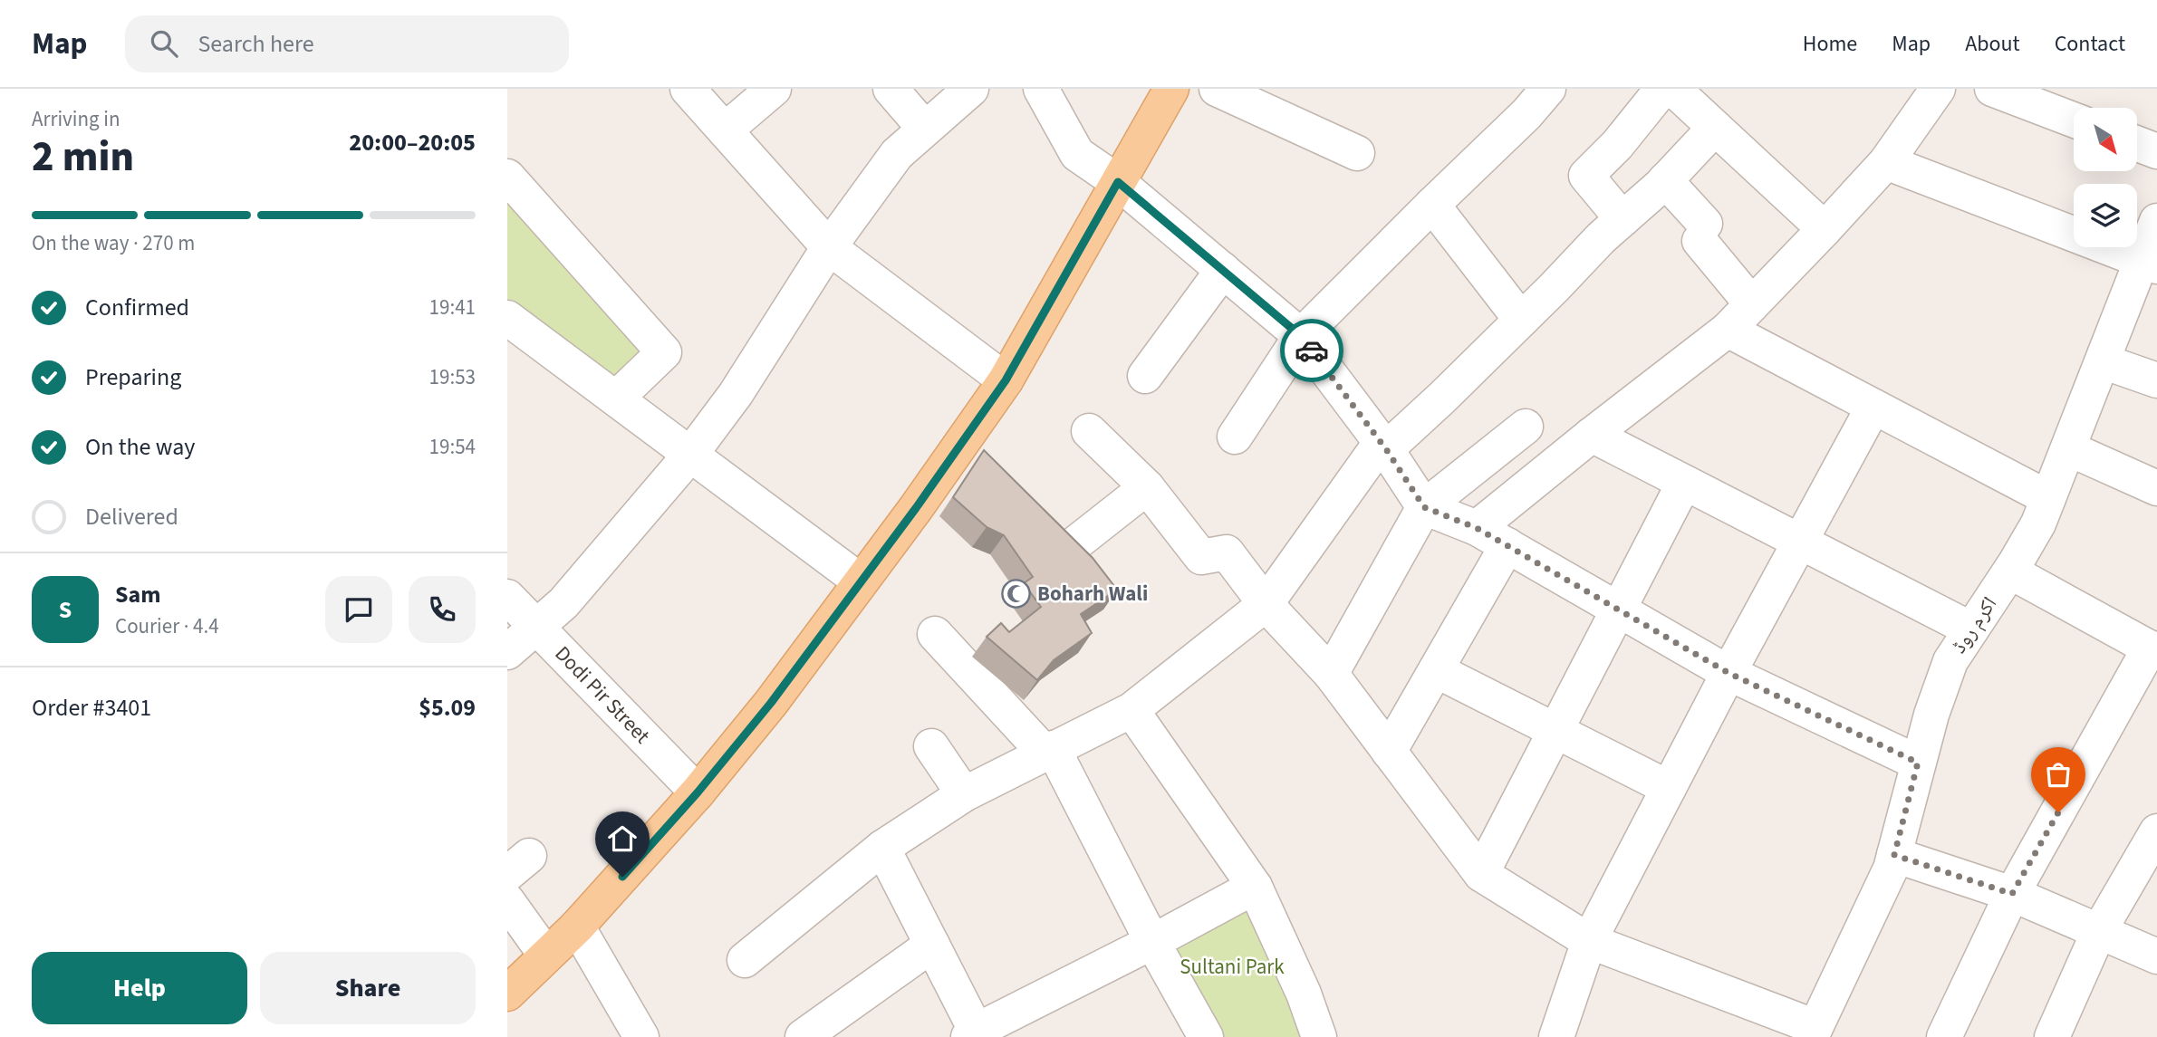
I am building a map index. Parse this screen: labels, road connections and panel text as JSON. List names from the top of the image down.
{
  "streets": {
    "street": ["اکرم روڈ", "Dodi Pir Street"]
  },
  "parks": ["Sultani Park"],
  "places": {
    "mosque": ["Boharh Wali"]
  },
  "north": "bottom right",
  "page": {
    "header": "Map",
    "search": "Search here",
    "nav": [
      "Home",
      "Map",
      "About",
      "Contact"
    ],
    "heading": ["2 min", "Arriving in", "20:00–20:05"],
    "panel": [
      "Sam",
      "Courier · 4.4",
      "Order #3401",
      "$5.09"
    ],
    "bar": "On the way · 270 m",
    "list": [
      ["Confirmed", "19:41"],
      ["Preparing", "19:53"],
      ["On the way", "19:54"],
      "Delivered"
    ],
    "round": "S",
    "buttons": ["Help", "Share"]
  }
}
